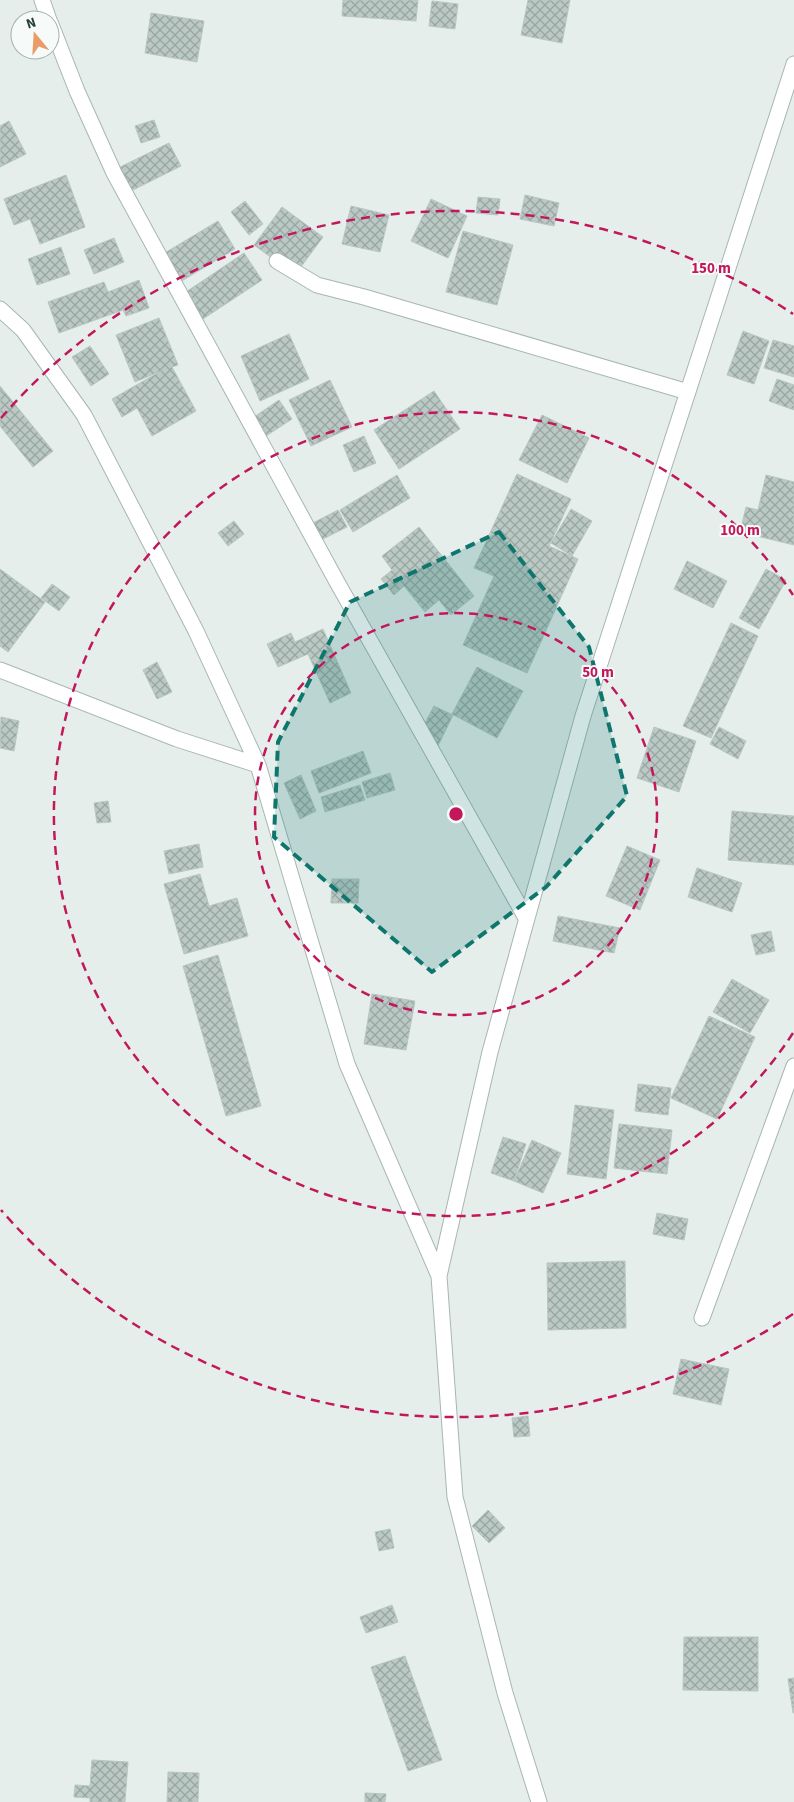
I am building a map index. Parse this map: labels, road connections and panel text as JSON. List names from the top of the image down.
{
  "north": "top",
  "rings": ["150 m", "100 m", "50 m"]
}
